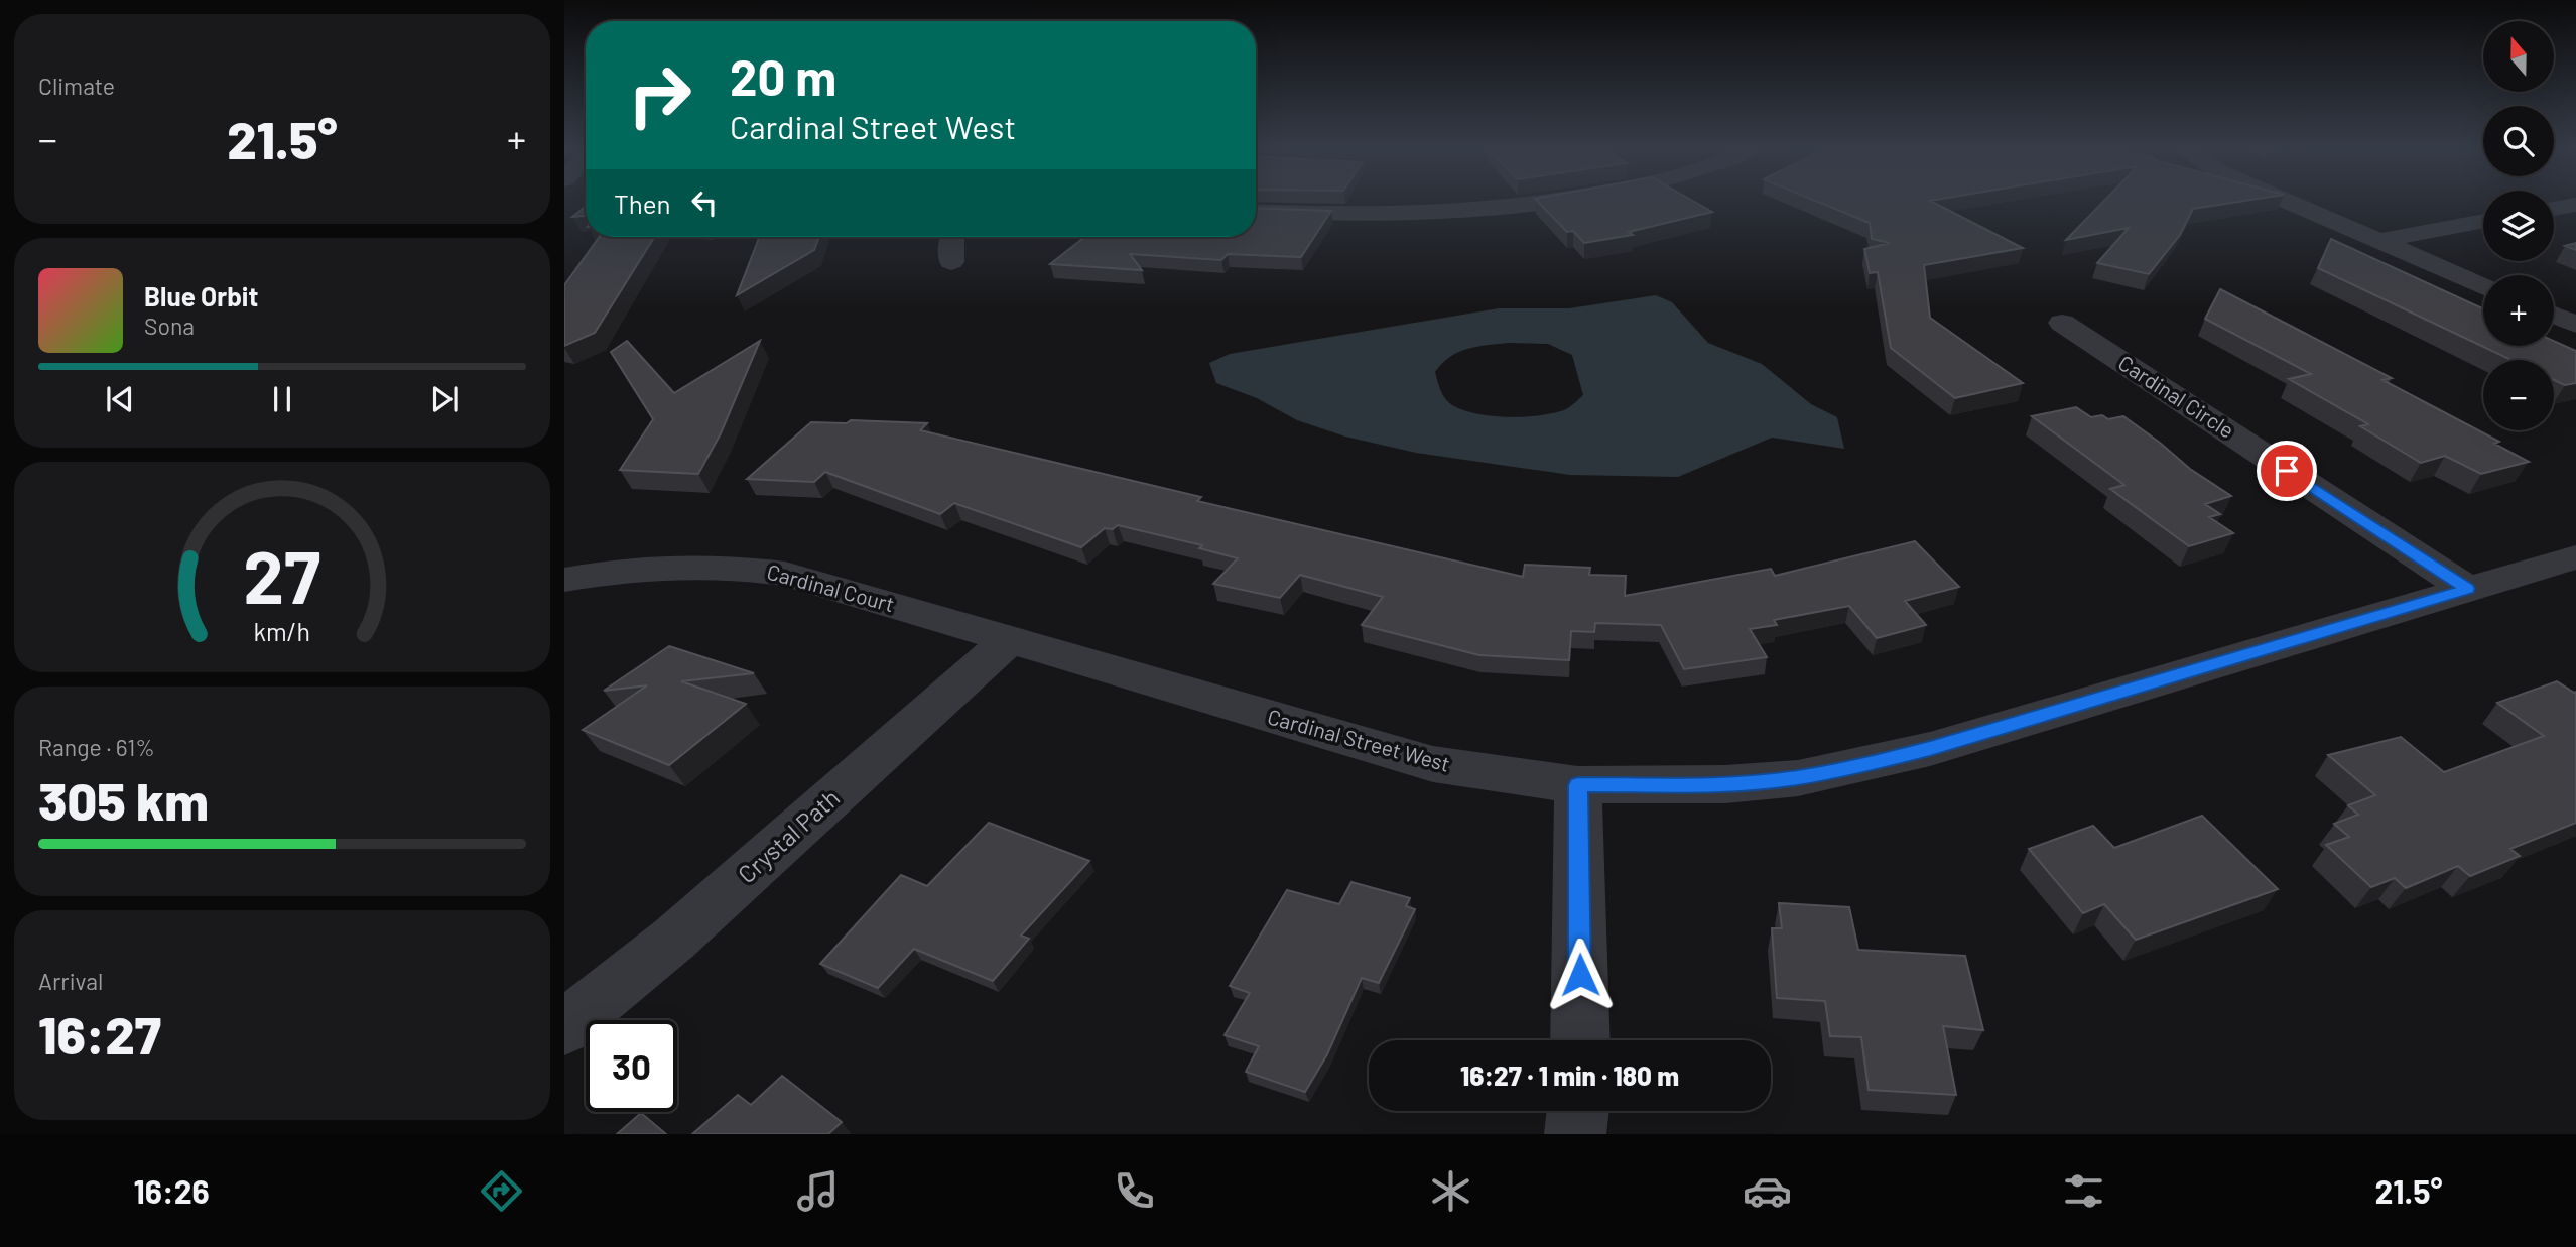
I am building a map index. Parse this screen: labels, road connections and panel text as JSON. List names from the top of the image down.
{
  "streets": {
    "street": [
      "Cardinal Circle",
      "Cardinal Court",
      "Cardinal Street West",
      "Crystal Path"
    ]
  },
  "crossings": [
    ["Cardinal Circle", "Cardinal Street West"],
    ["Cardinal Court", "Cardinal Street West"],
    ["Cardinal Court", "Crystal Path"],
    ["Cardinal Street West", "Crystal Path"]
  ],
  "north": "top",
  "page": {
    "tile": [
      "Climate",
      ["Range · 61%", "305 km"],
      ["Arrival", "16:27"]
    ],
    "map_buttons": ["+", "−"],
    "turn": ["20 m", "Cardinal Street West"],
    "heat": ["−", "21.5°", "+"],
    "then": "Then",
    "song": ["Blue Orbit", "Sona"],
    "limit": "30",
    "trip": "16:27 · 1 min · 180 m",
    "tabs": ["16:26", "21.5°"],
    "gauge": ["27", "km/h"]
  }
}
